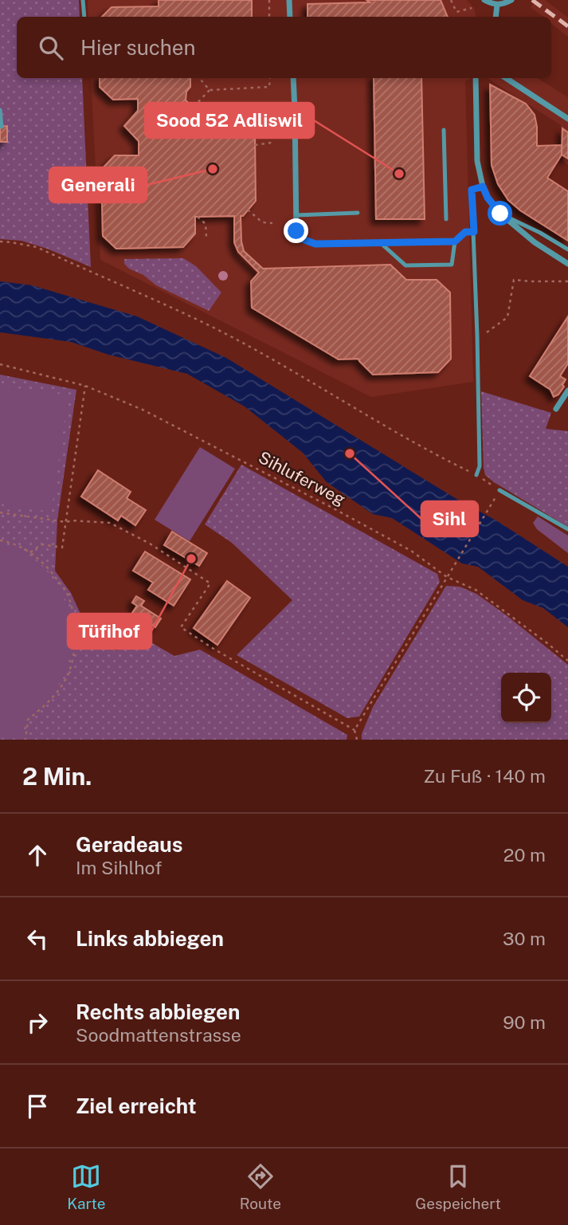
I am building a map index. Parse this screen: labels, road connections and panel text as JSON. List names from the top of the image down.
{
  "streets": {
    "path": ["Sihluferweg"]
  },
  "places": [
    "Generali",
    "Sood 52 Adliswil",
    "Sihl",
    "Tüfihof"
  ],
  "page": {
    "search": "Hier suchen",
    "heading": ["2 Min.", "Zu Fuß · 140 m"],
    "list": [
      ["Geradeaus", "Im Sihlhof", "20 m"],
      ["Links abbiegen", "30 m"],
      ["Rechts abbiegen", "Soodmattenstrasse", "90 m"],
      "Ziel erreicht"
    ],
    "nav": ["Karte", "Route", "Gespeichert"]
  }
}
